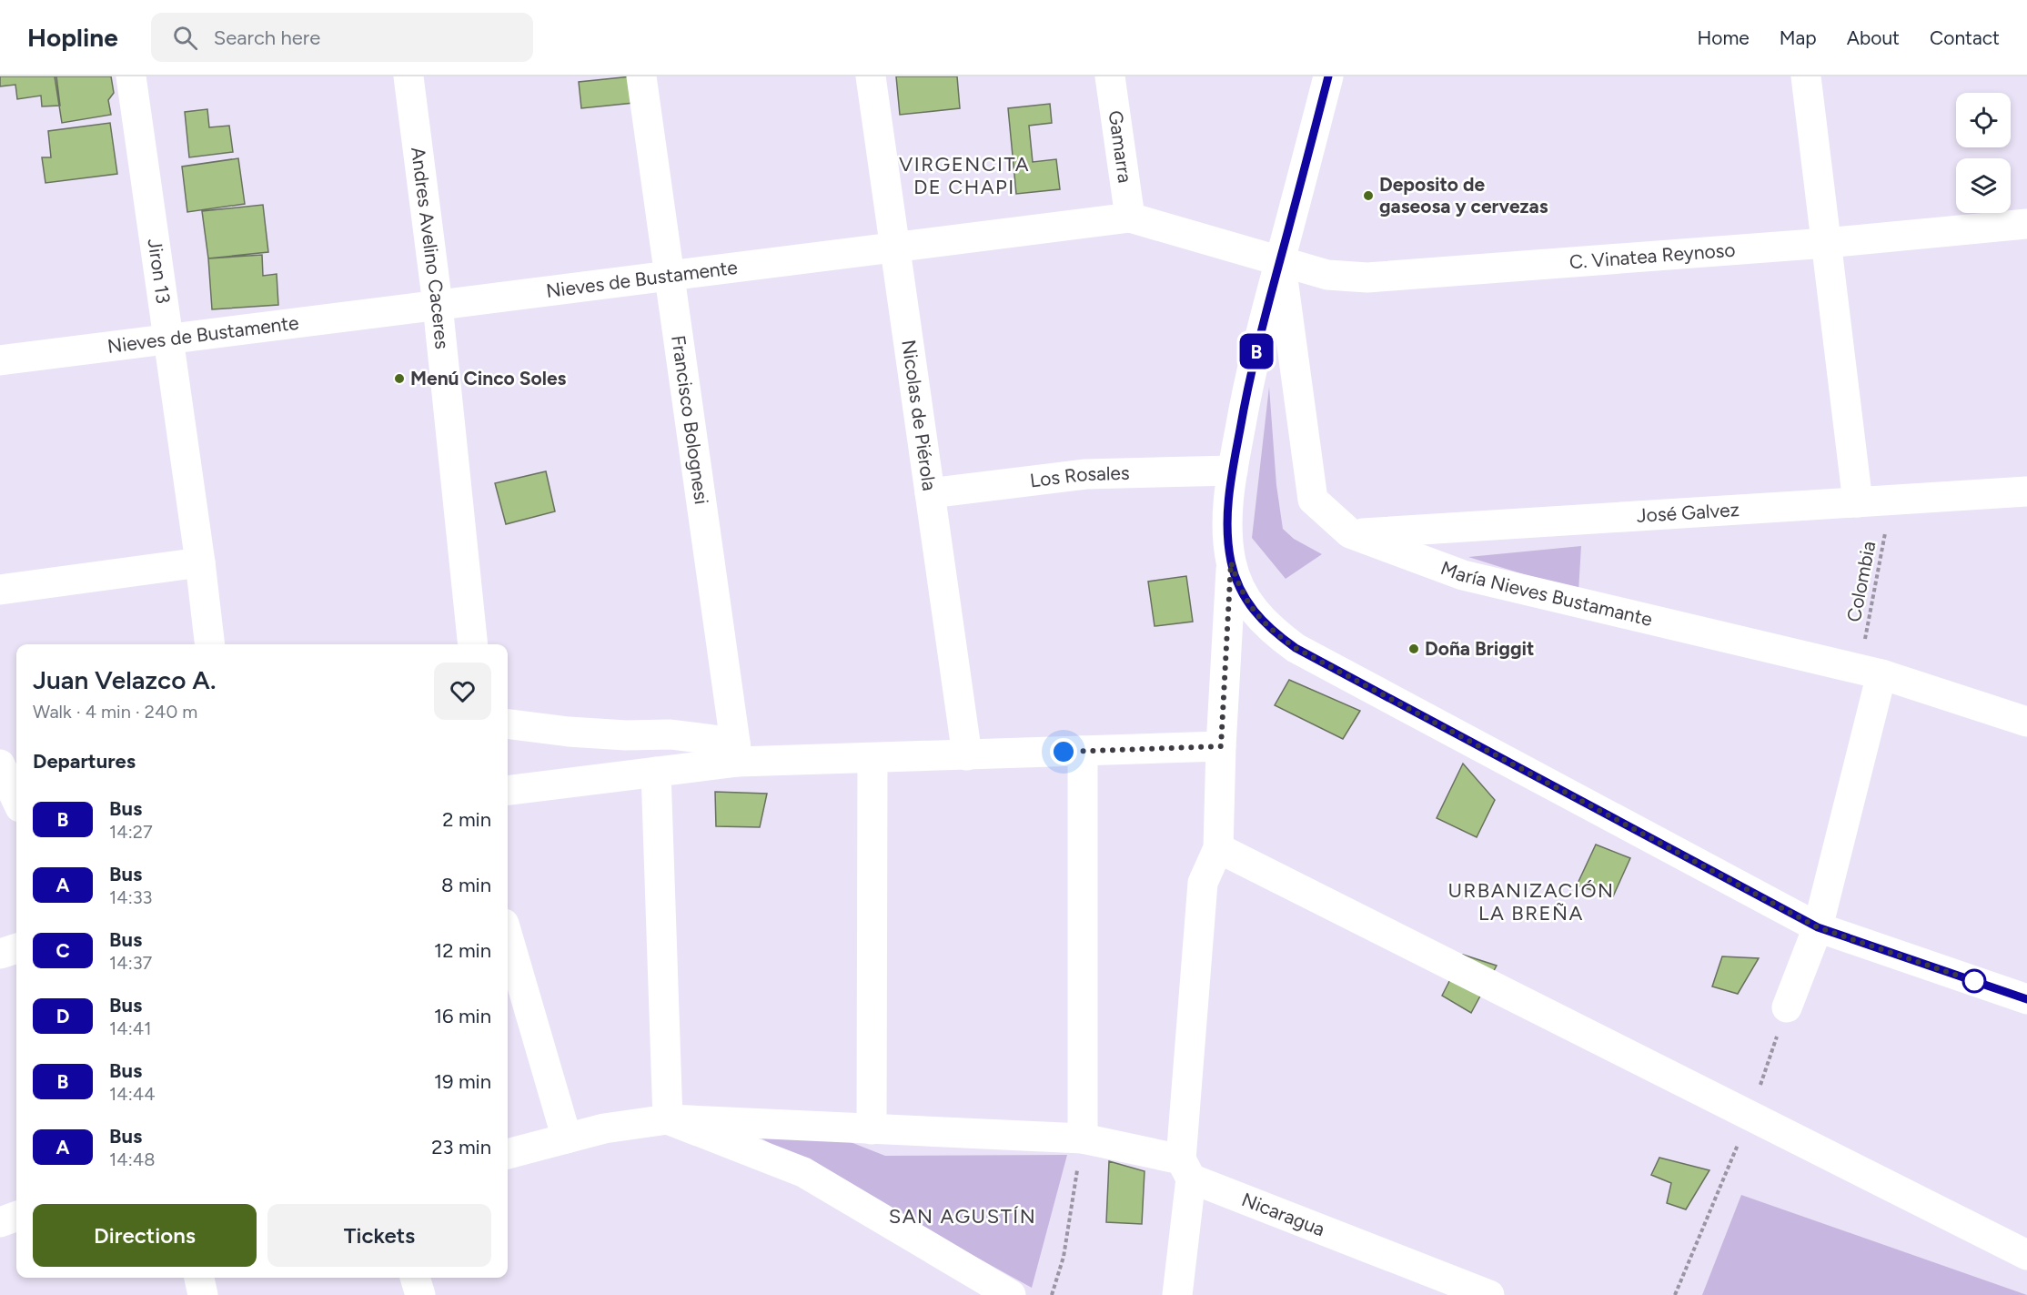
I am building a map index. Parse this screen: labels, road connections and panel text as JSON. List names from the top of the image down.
{
  "streets": {
    "street": [
      "Gamarra",
      "Andres Avelino Caceres",
      "C. Vinatea Reynoso",
      "Jiron 13",
      "Nieves de Bustamente",
      "Nicolas de Piérola",
      "Francisco Bolognesi",
      "Los Rosales",
      "José Galvez",
      "María Nieves Bustamante",
      "Nicaragua"
    ],
    "path": ["Colombia"]
  },
  "crossings": [
    ["Gamarra", "Nieves de Bustamente"],
    ["Andres Avelino Caceres", "Nieves de Bustamente"],
    ["C. Vinatea Reynoso", "Nieves de Bustamente"],
    ["C. Vinatea Reynoso", "María Nieves Bustamante"],
    ["Jiron 13", "Nieves de Bustamente"],
    ["Nieves de Bustamente", "Nicolas de Piérola"],
    ["Nieves de Bustamente", "Francisco Bolognesi"],
    ["Nieves de Bustamente", "María Nieves Bustamante"],
    ["Nicolas de Piérola", "Los Rosales"],
    ["José Galvez", "Colombia"],
    ["José Galvez", "María Nieves Bustamante"],
    ["Colombia", "María Nieves Bustamante"]
  ],
  "districts": ["VIRGENCITA DE CHAPI", "URBANIZACIÓN LA BREÑA", "SAN AGUSTÍN"],
  "places": ["Deposito de gaseosa y cervezas", "Menú Cinco Soles", "Doña Briggit"],
  "lines": ["bus line B"],
  "page": {
    "header": "Hopline",
    "search": "Search here",
    "nav": [
      "Home",
      "Map",
      "About",
      "Contact"
    ],
    "on_map": "B",
    "heading": [
      ["Juan Velazco A.", "Walk · 4 min · 240 m"],
      "Departures"
    ],
    "list": [
      {
        "mark": "B",
        "name": "Bus",
        "note": "14:27",
        "value": "2 min"
      },
      {
        "mark": "A",
        "name": "Bus",
        "note": "14:33",
        "value": "8 min"
      },
      {
        "mark": "C",
        "name": "Bus",
        "note": "14:37",
        "value": "12 min"
      },
      {
        "mark": "D",
        "name": "Bus",
        "note": "14:41",
        "value": "16 min"
      },
      {
        "mark": "B",
        "name": "Bus",
        "note": "14:44",
        "value": "19 min"
      },
      {
        "mark": "A",
        "name": "Bus",
        "note": "14:48",
        "value": "23 min"
      }
    ],
    "buttons": ["Directions", "Tickets"]
  }
}
